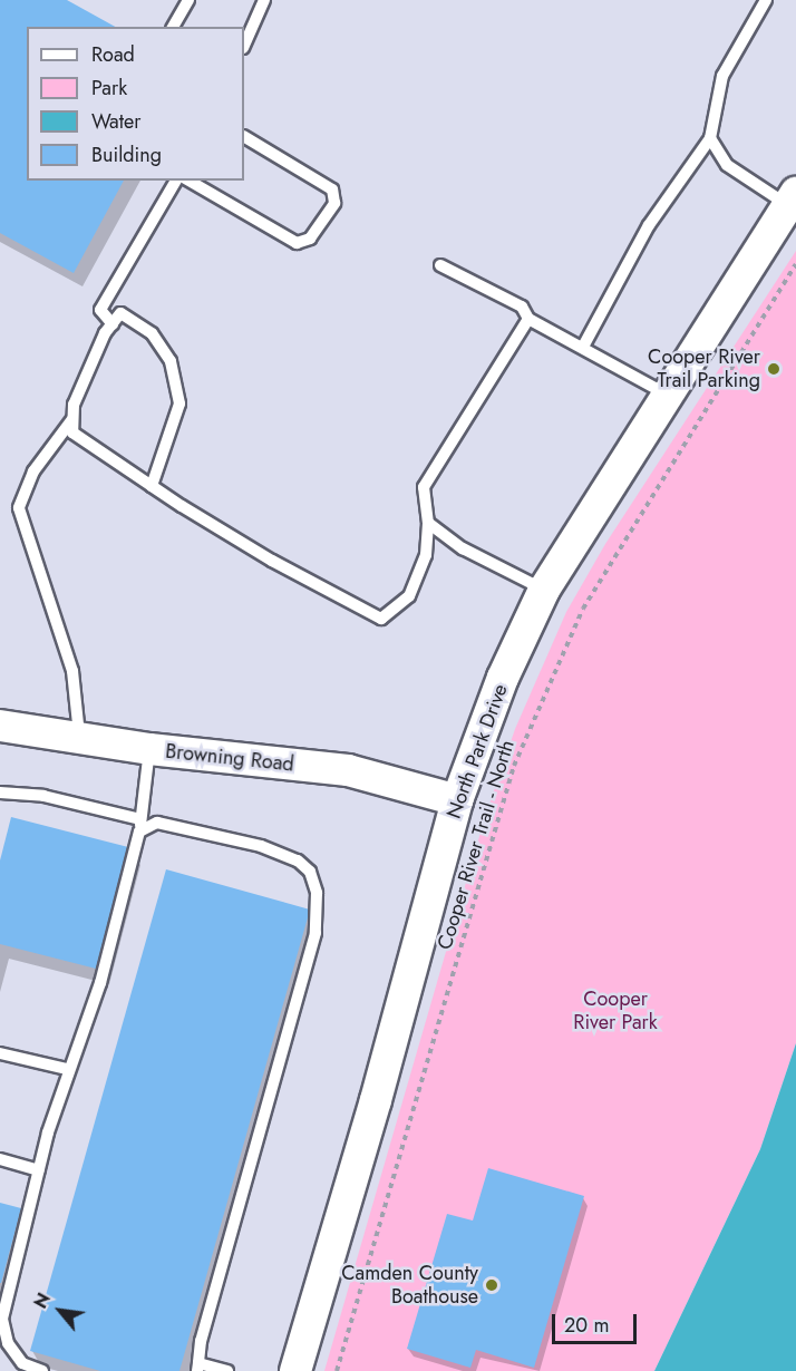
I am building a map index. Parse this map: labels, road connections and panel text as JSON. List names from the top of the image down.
{
  "streets": {
    "street": ["North Park Drive", "Browning Road"],
    "path": ["Cooper River Trail - North"]
  },
  "crossings": [
    ["North Park Drive", "Browning Road"]
  ],
  "parks": ["Cooper River Park"],
  "places": ["Cooper River Trail Parking", "Camden County Boathouse"],
  "legend": [
    "Road",
    "Park",
    "Water",
    "Building"
  ],
  "scale_bar": "20 m",
  "north": "top left"
}
